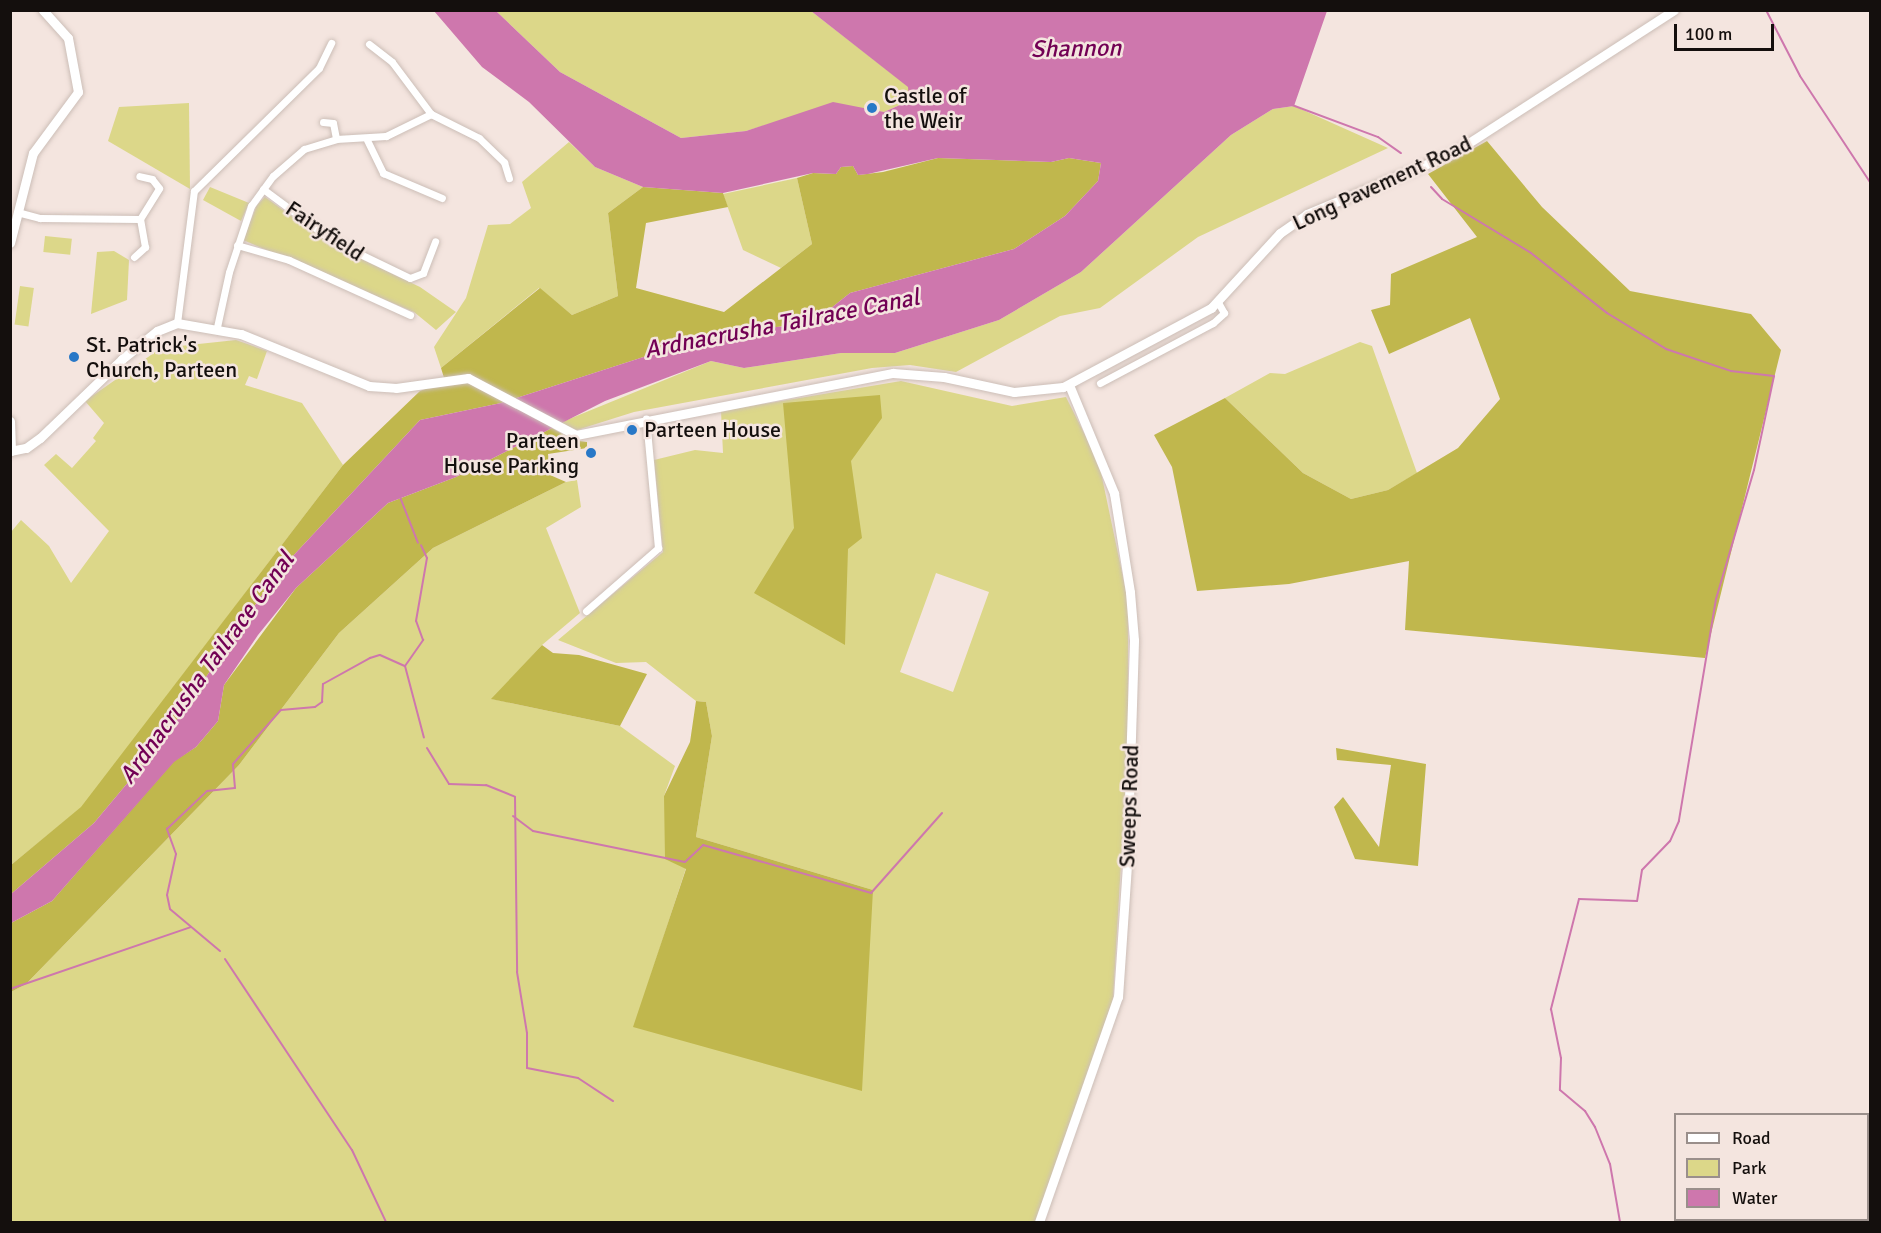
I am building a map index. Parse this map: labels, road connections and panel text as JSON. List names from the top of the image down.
{
  "streets": {
    "main road": ["Long Pavement Road", "Sweeps Road"],
    "street": ["Fairyfield"]
  },
  "crossings": [
    ["Long Pavement Road", "Fairyfield"],
    ["Long Pavement Road", "Sweeps Road"]
  ],
  "water": ["Shannon", "Ardnacrusha Tailrace Canal"],
  "places": [
    "Castle of the Weir",
    "St. Patrick's Church, Parteen",
    "Parteen House",
    "Parteen House Parking"
  ],
  "legend": ["Road", "Park", "Water"],
  "scale_bar": "100 m"
}
